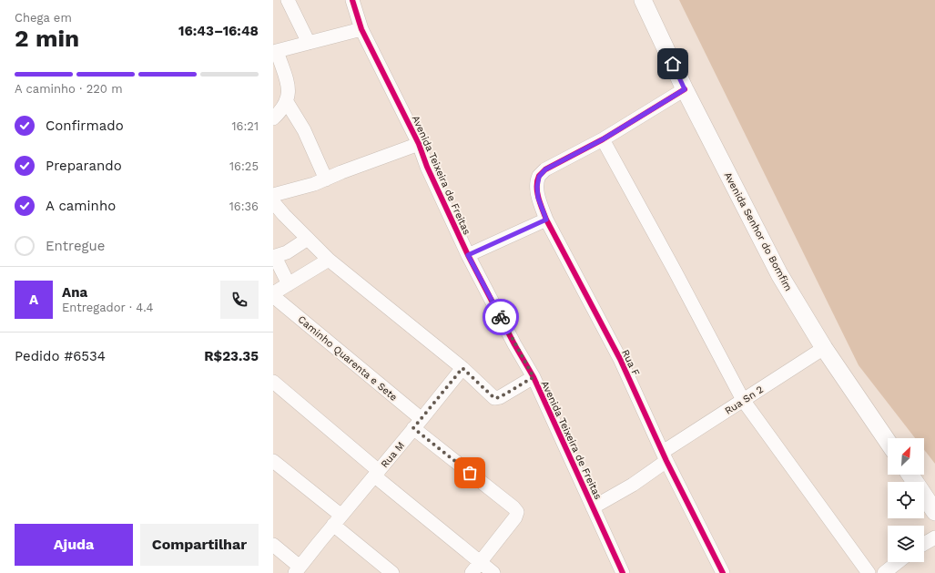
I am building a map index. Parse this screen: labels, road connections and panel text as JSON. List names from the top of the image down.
{
  "streets": {
    "street": [
      "Avenida Teixeira de Freitas",
      "Avenida Senhor do Bomfim",
      "Caminho Quarenta e Sete",
      "Rua F",
      "Rua Sn 2",
      "Rua M"
    ]
  },
  "crossings": [
    ["Avenida Teixeira de Freitas", "Rua Sn 2"],
    ["Avenida Senhor do Bomfim", "Rua F"],
    ["Avenida Senhor do Bomfim", "Rua Sn 2"],
    ["Caminho Quarenta e Sete", "Rua M"],
    ["Rua F", "Rua Sn 2"]
  ],
  "north": "top right",
  "page": {
    "heading": ["2 min", "Chega em", "16:43–16:48"],
    "panel": [
      "Ana",
      "Entregador · 4.4",
      "Pedido #6534",
      "R$23.35"
    ],
    "bar": "A caminho · 220 m",
    "list": [
      ["Confirmado", "16:21"],
      ["Preparando", "16:25"],
      ["A caminho", "16:36"],
      "Entregue"
    ],
    "round": "A",
    "buttons": ["Ajuda", "Compartilhar"]
  }
}
